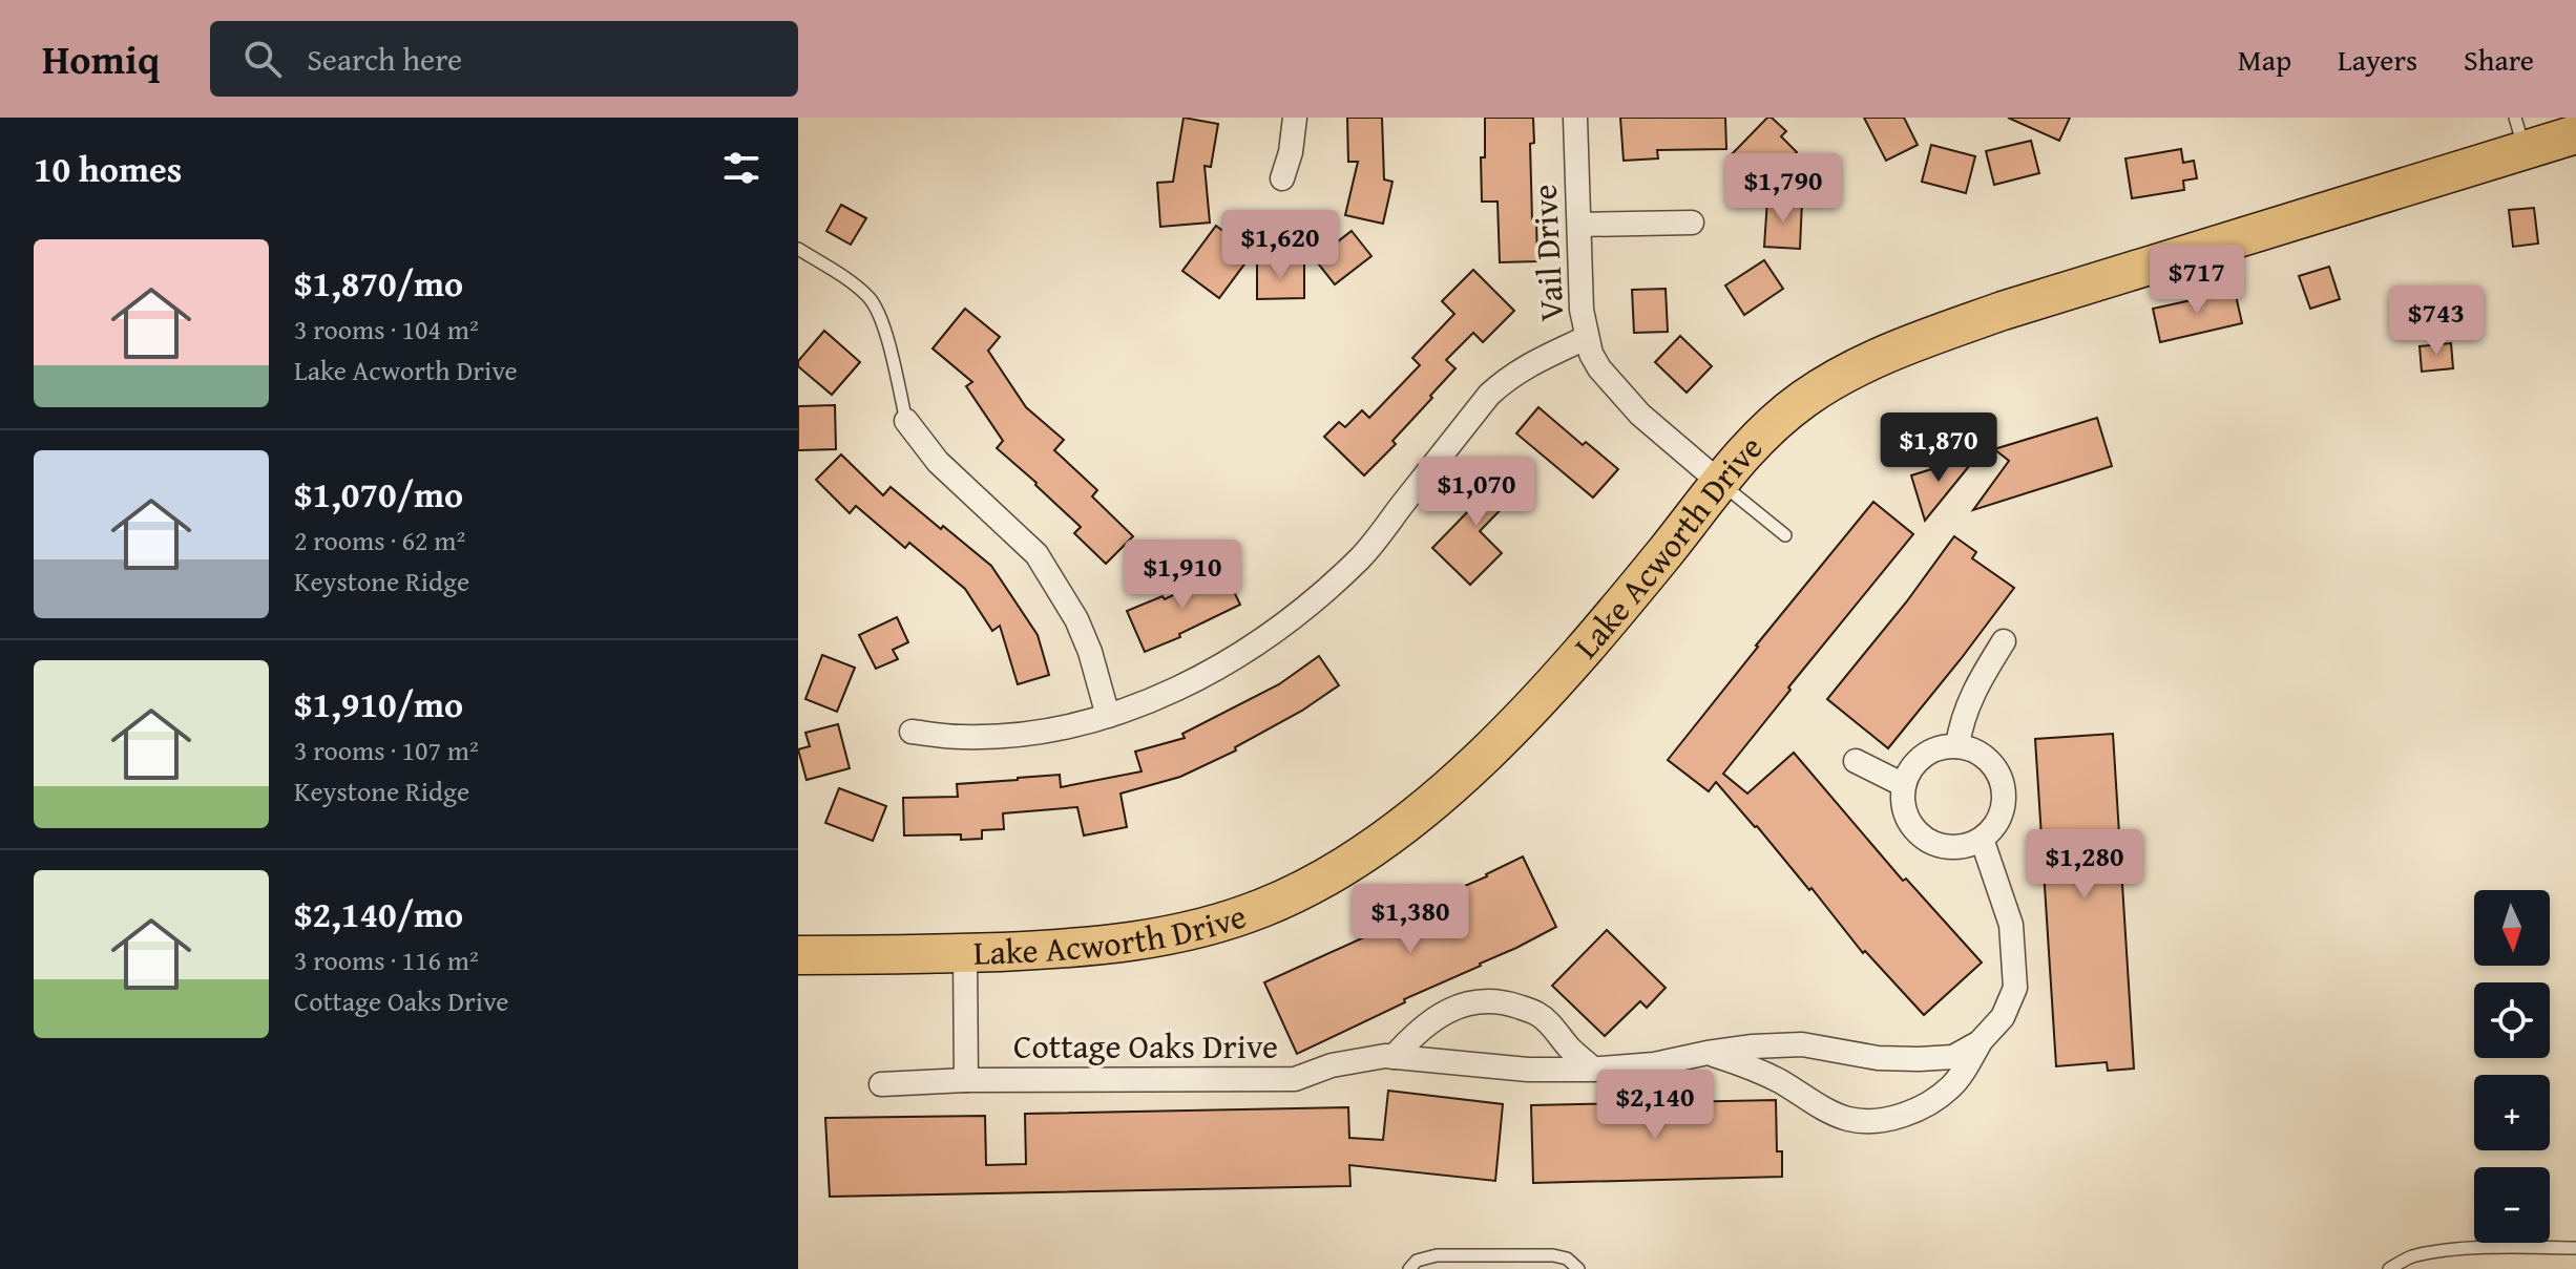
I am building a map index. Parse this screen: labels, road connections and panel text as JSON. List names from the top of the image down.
{
  "streets": {
    "main road": ["Lake Acworth Drive"],
    "street": ["Vail Drive", "Cottage Oaks Drive"]
  },
  "crossings": [
    ["Vail Drive", "Lake Acworth Drive"]
  ],
  "north": "bottom",
  "page": {
    "header": "Homiq",
    "search": "Search here",
    "nav": ["Map", "Layers", "Share"],
    "heading": "10 homes",
    "price": [
      "$1,790",
      "$1,620",
      "$717",
      "$743",
      "$1,870",
      "$1,070",
      "$1,910",
      "$1,280",
      "$1,380",
      "$2,140"
    ],
    "list": [
      {
        "name": "$1,870/mo",
        "note": "3 rooms · 104 m² · Lake Acworth Drive"
      },
      {
        "name": "$1,070/mo",
        "note": "2 rooms · 62 m² · Keystone Ridge"
      },
      {
        "name": "$1,910/mo",
        "note": "3 rooms · 107 m² · Keystone Ridge"
      },
      {
        "name": "$2,140/mo",
        "note": "3 rooms · 116 m² · Cottage Oaks Drive"
      }
    ],
    "map_buttons": ["+", "−"]
  }
}
